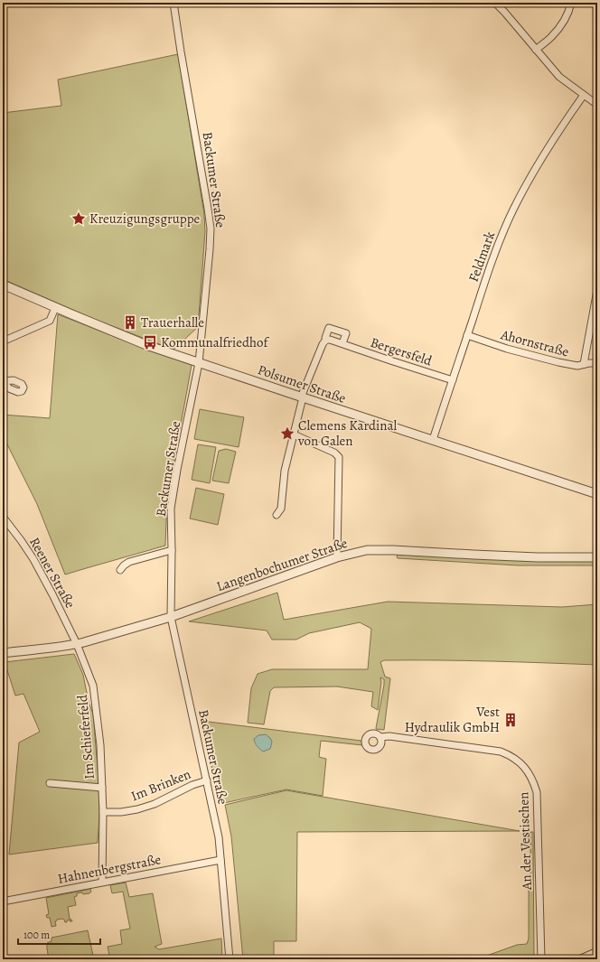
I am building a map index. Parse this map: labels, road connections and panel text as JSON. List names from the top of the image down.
{
  "streets": {
    "street": [
      "Backumer Straße",
      "Feldmark",
      "Ahornstraße",
      "Bergersfeld",
      "Polsumer Straße",
      "Langenbochumer Straße",
      "Reener Straße",
      "Im Schieferfeld",
      "Im Brinken",
      "An der Vestischen",
      "Hahnenbergstraße"
    ]
  },
  "crossings": [
    ["Backumer Straße", "Polsumer Straße"],
    ["Backumer Straße", "Langenbochumer Straße"],
    ["Backumer Straße", "Im Brinken"],
    ["Backumer Straße", "Hahnenbergstraße"],
    ["Feldmark", "Ahornstraße"],
    ["Feldmark", "Bergersfeld"],
    ["Feldmark", "Polsumer Straße"],
    ["Langenbochumer Straße", "Reener Straße"],
    ["Langenbochumer Straße", "Im Schieferfeld"],
    ["Reener Straße", "Im Schieferfeld"],
    ["Im Schieferfeld", "Im Brinken"],
    ["Im Schieferfeld", "Hahnenbergstraße"]
  ],
  "places": {
    "place": ["Kreuzigungsgruppe", "Clemens Kardinal von Galen"],
    "building": ["Trauerhalle", "Vest Hydraulik GmbH"],
    "bus stop": ["Kommunalfriedhof"]
  },
  "scale_bar": "100 m"
}
